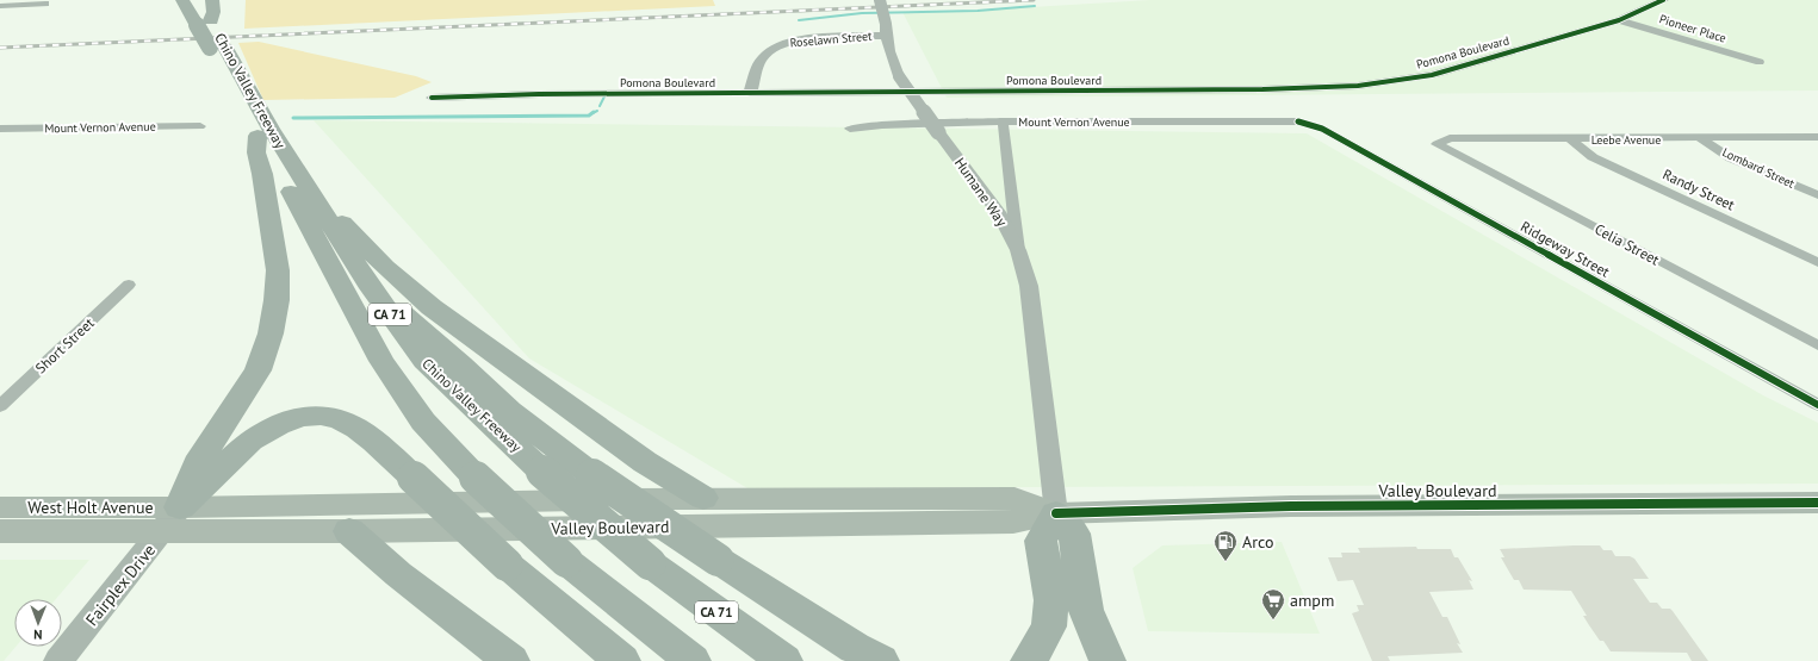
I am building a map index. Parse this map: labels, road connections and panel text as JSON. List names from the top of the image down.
{
  "streets": {
    "highway": ["Chino Valley Freeway", "CA 71"],
    "main road": ["Valley Boulevard", "West Holt Avenue", "Fairplex Drive"],
    "street": [
      "Pioneer Place",
      "Roselawn Street",
      "Pomona Boulevard",
      "Mount Vernon Avenue",
      "Leebe Avenue",
      "Lombard Street",
      "Randy Street",
      "Humane Way",
      "Celia Street",
      "Ridgeway Street",
      "Short Street"
    ]
  },
  "crossings": [
    ["Pioneer Place", "Pomona Boulevard"],
    ["Roselawn Street", "Pomona Boulevard"],
    ["Roselawn Street", "Humane Way"],
    ["Mount Vernon Avenue", "Ridgeway Street"],
    ["Leebe Avenue", "Lombard Street"],
    ["Leebe Avenue", "Randy Street"],
    ["Leebe Avenue", "Celia Street"],
    ["Humane Way", "Valley Boulevard"],
    ["Valley Boulevard", "West Holt Avenue"],
    ["Valley Boulevard", "Fairplex Drive"],
    ["West Holt Avenue", "Fairplex Drive"]
  ],
  "places": {
    "fuel station": ["Arco"],
    "supermarket": ["ampm"]
  },
  "north": "bottom"
}
